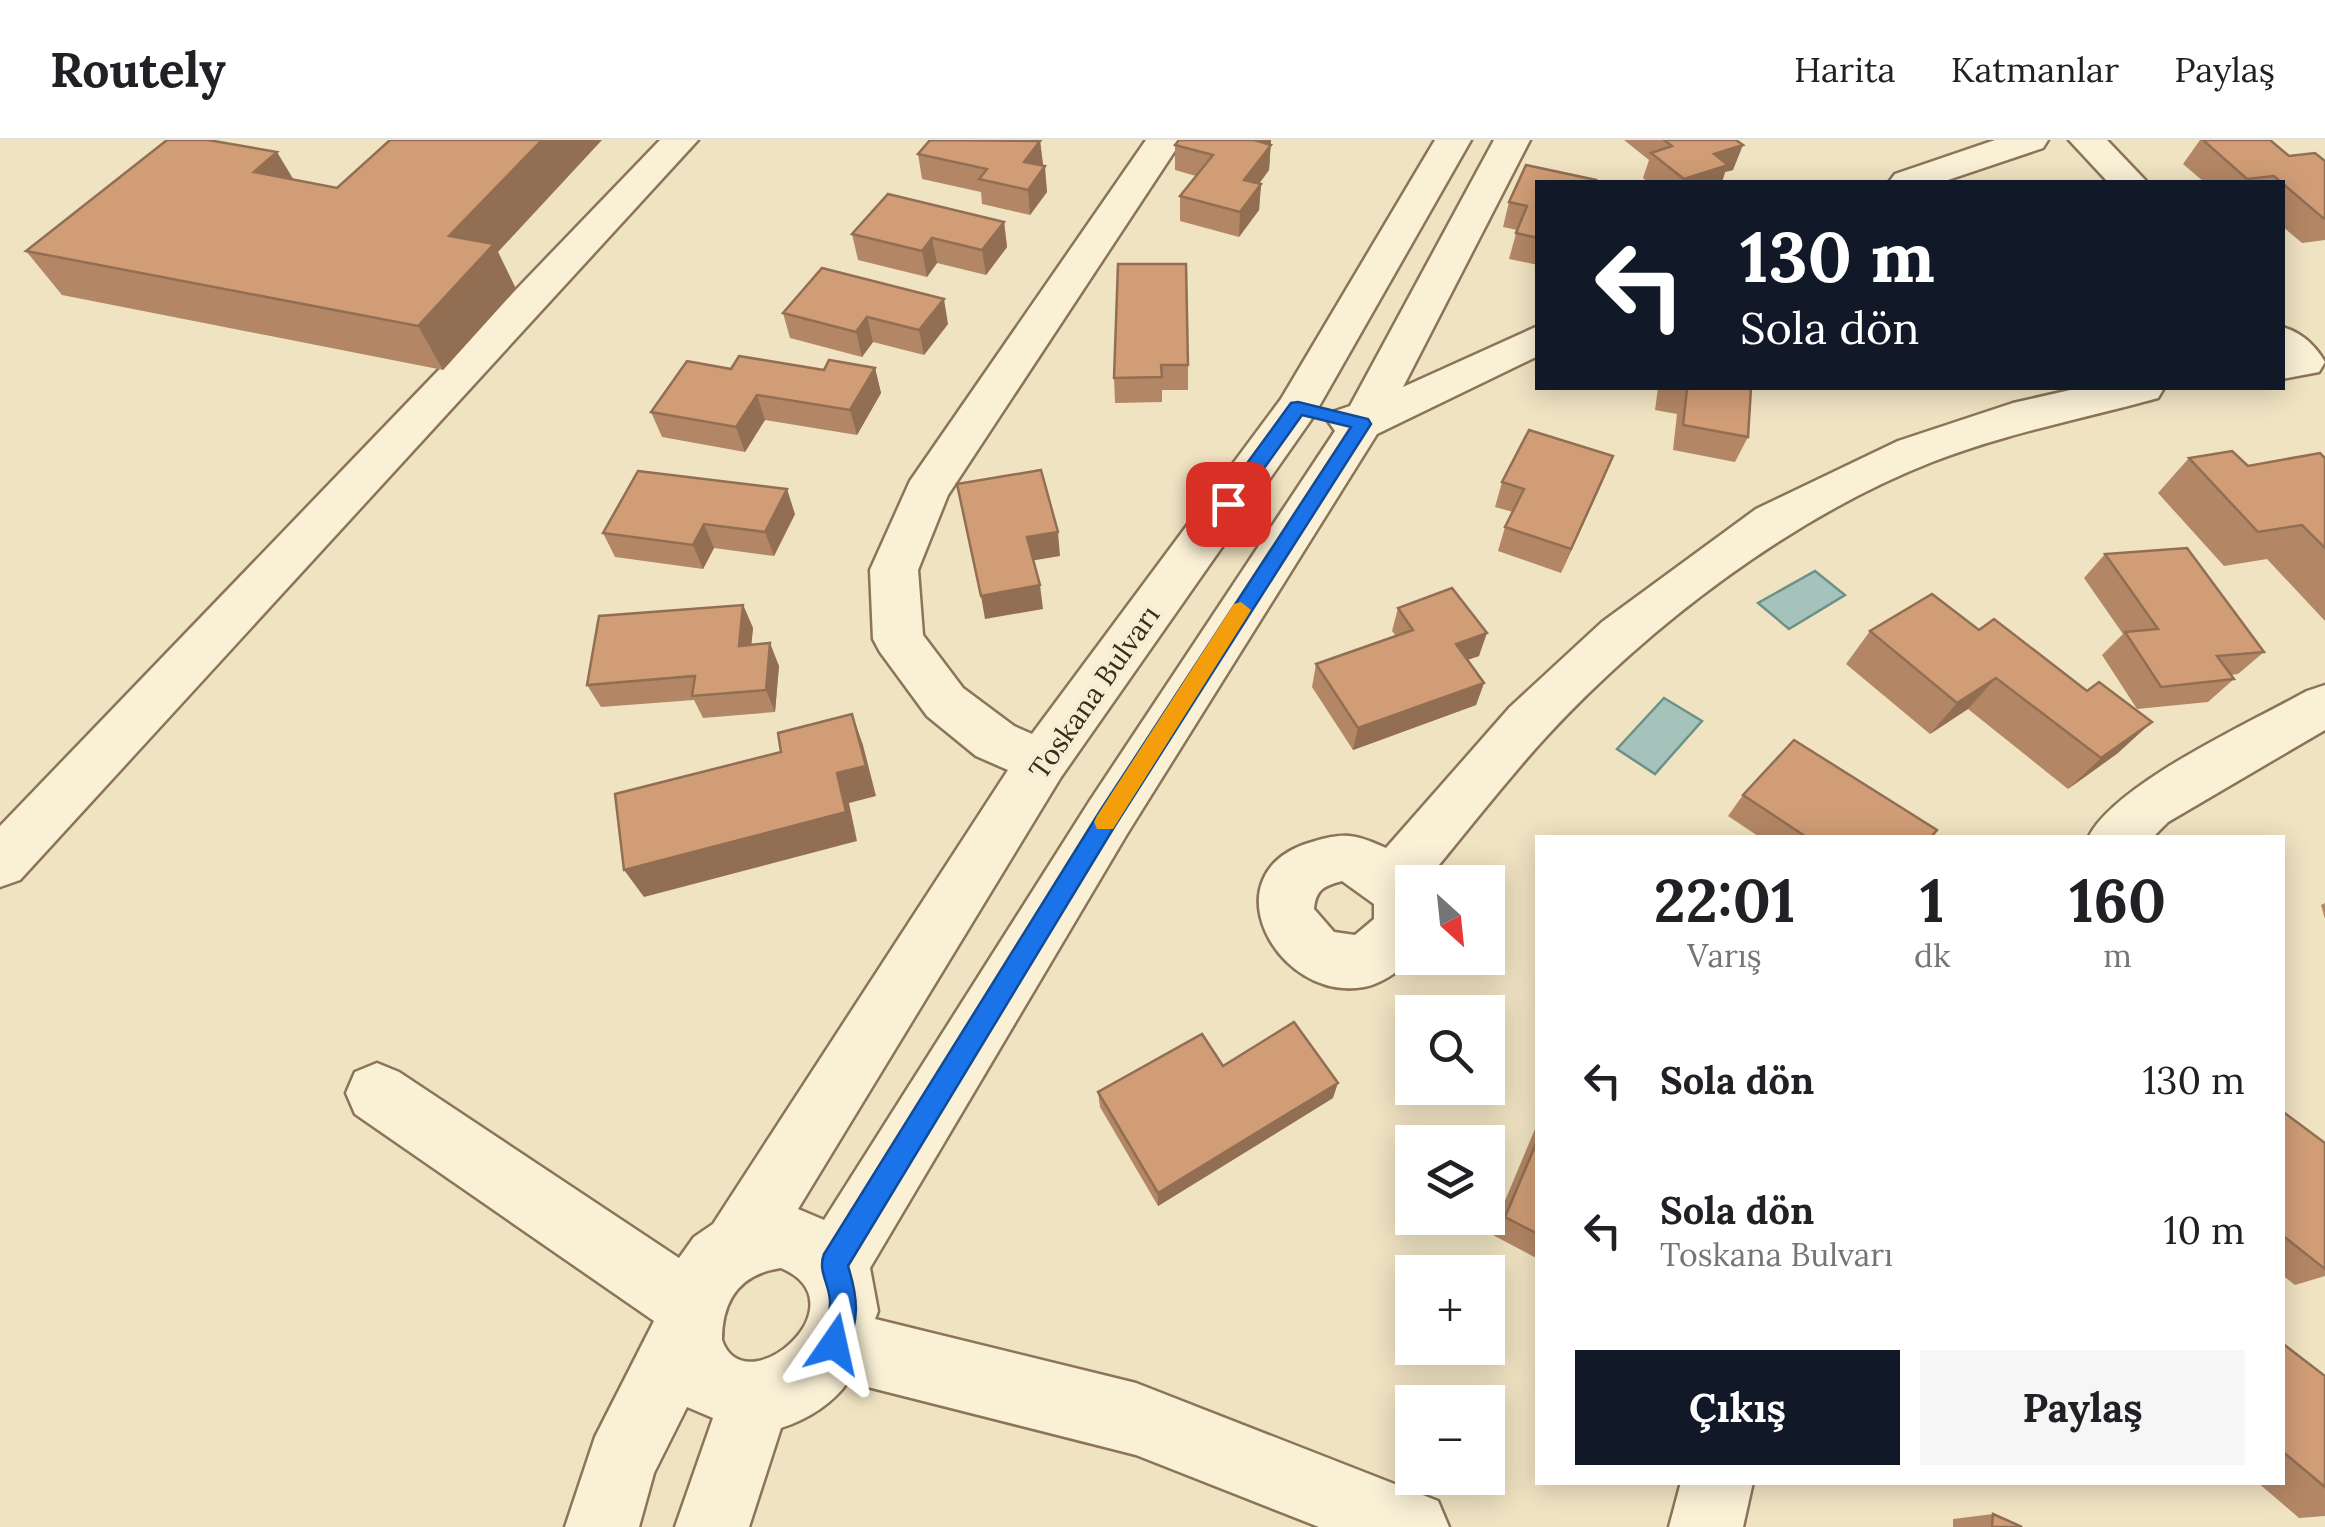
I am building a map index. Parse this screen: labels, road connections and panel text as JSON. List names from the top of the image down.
{
  "streets": {
    "street": ["Toskana Bulvarı"]
  },
  "north": "bottom right",
  "page": {
    "header": "Routely",
    "nav": ["Harita", "Katmanlar", "Paylaş"],
    "turn": ["130 m", "Sola dön"],
    "eta": [
      "22:01",
      "Varış",
      "1",
      "dk",
      "160",
      "m"
    ],
    "map_buttons": ["+", "−"],
    "list": [
      {
        "name": "Sola dön",
        "value": "130 m"
      },
      {
        "name": "Sola dön",
        "note": "Toskana Bulvarı",
        "value": "10 m"
      }
    ],
    "buttons": ["Çıkış", "Paylaş"]
  }
}
